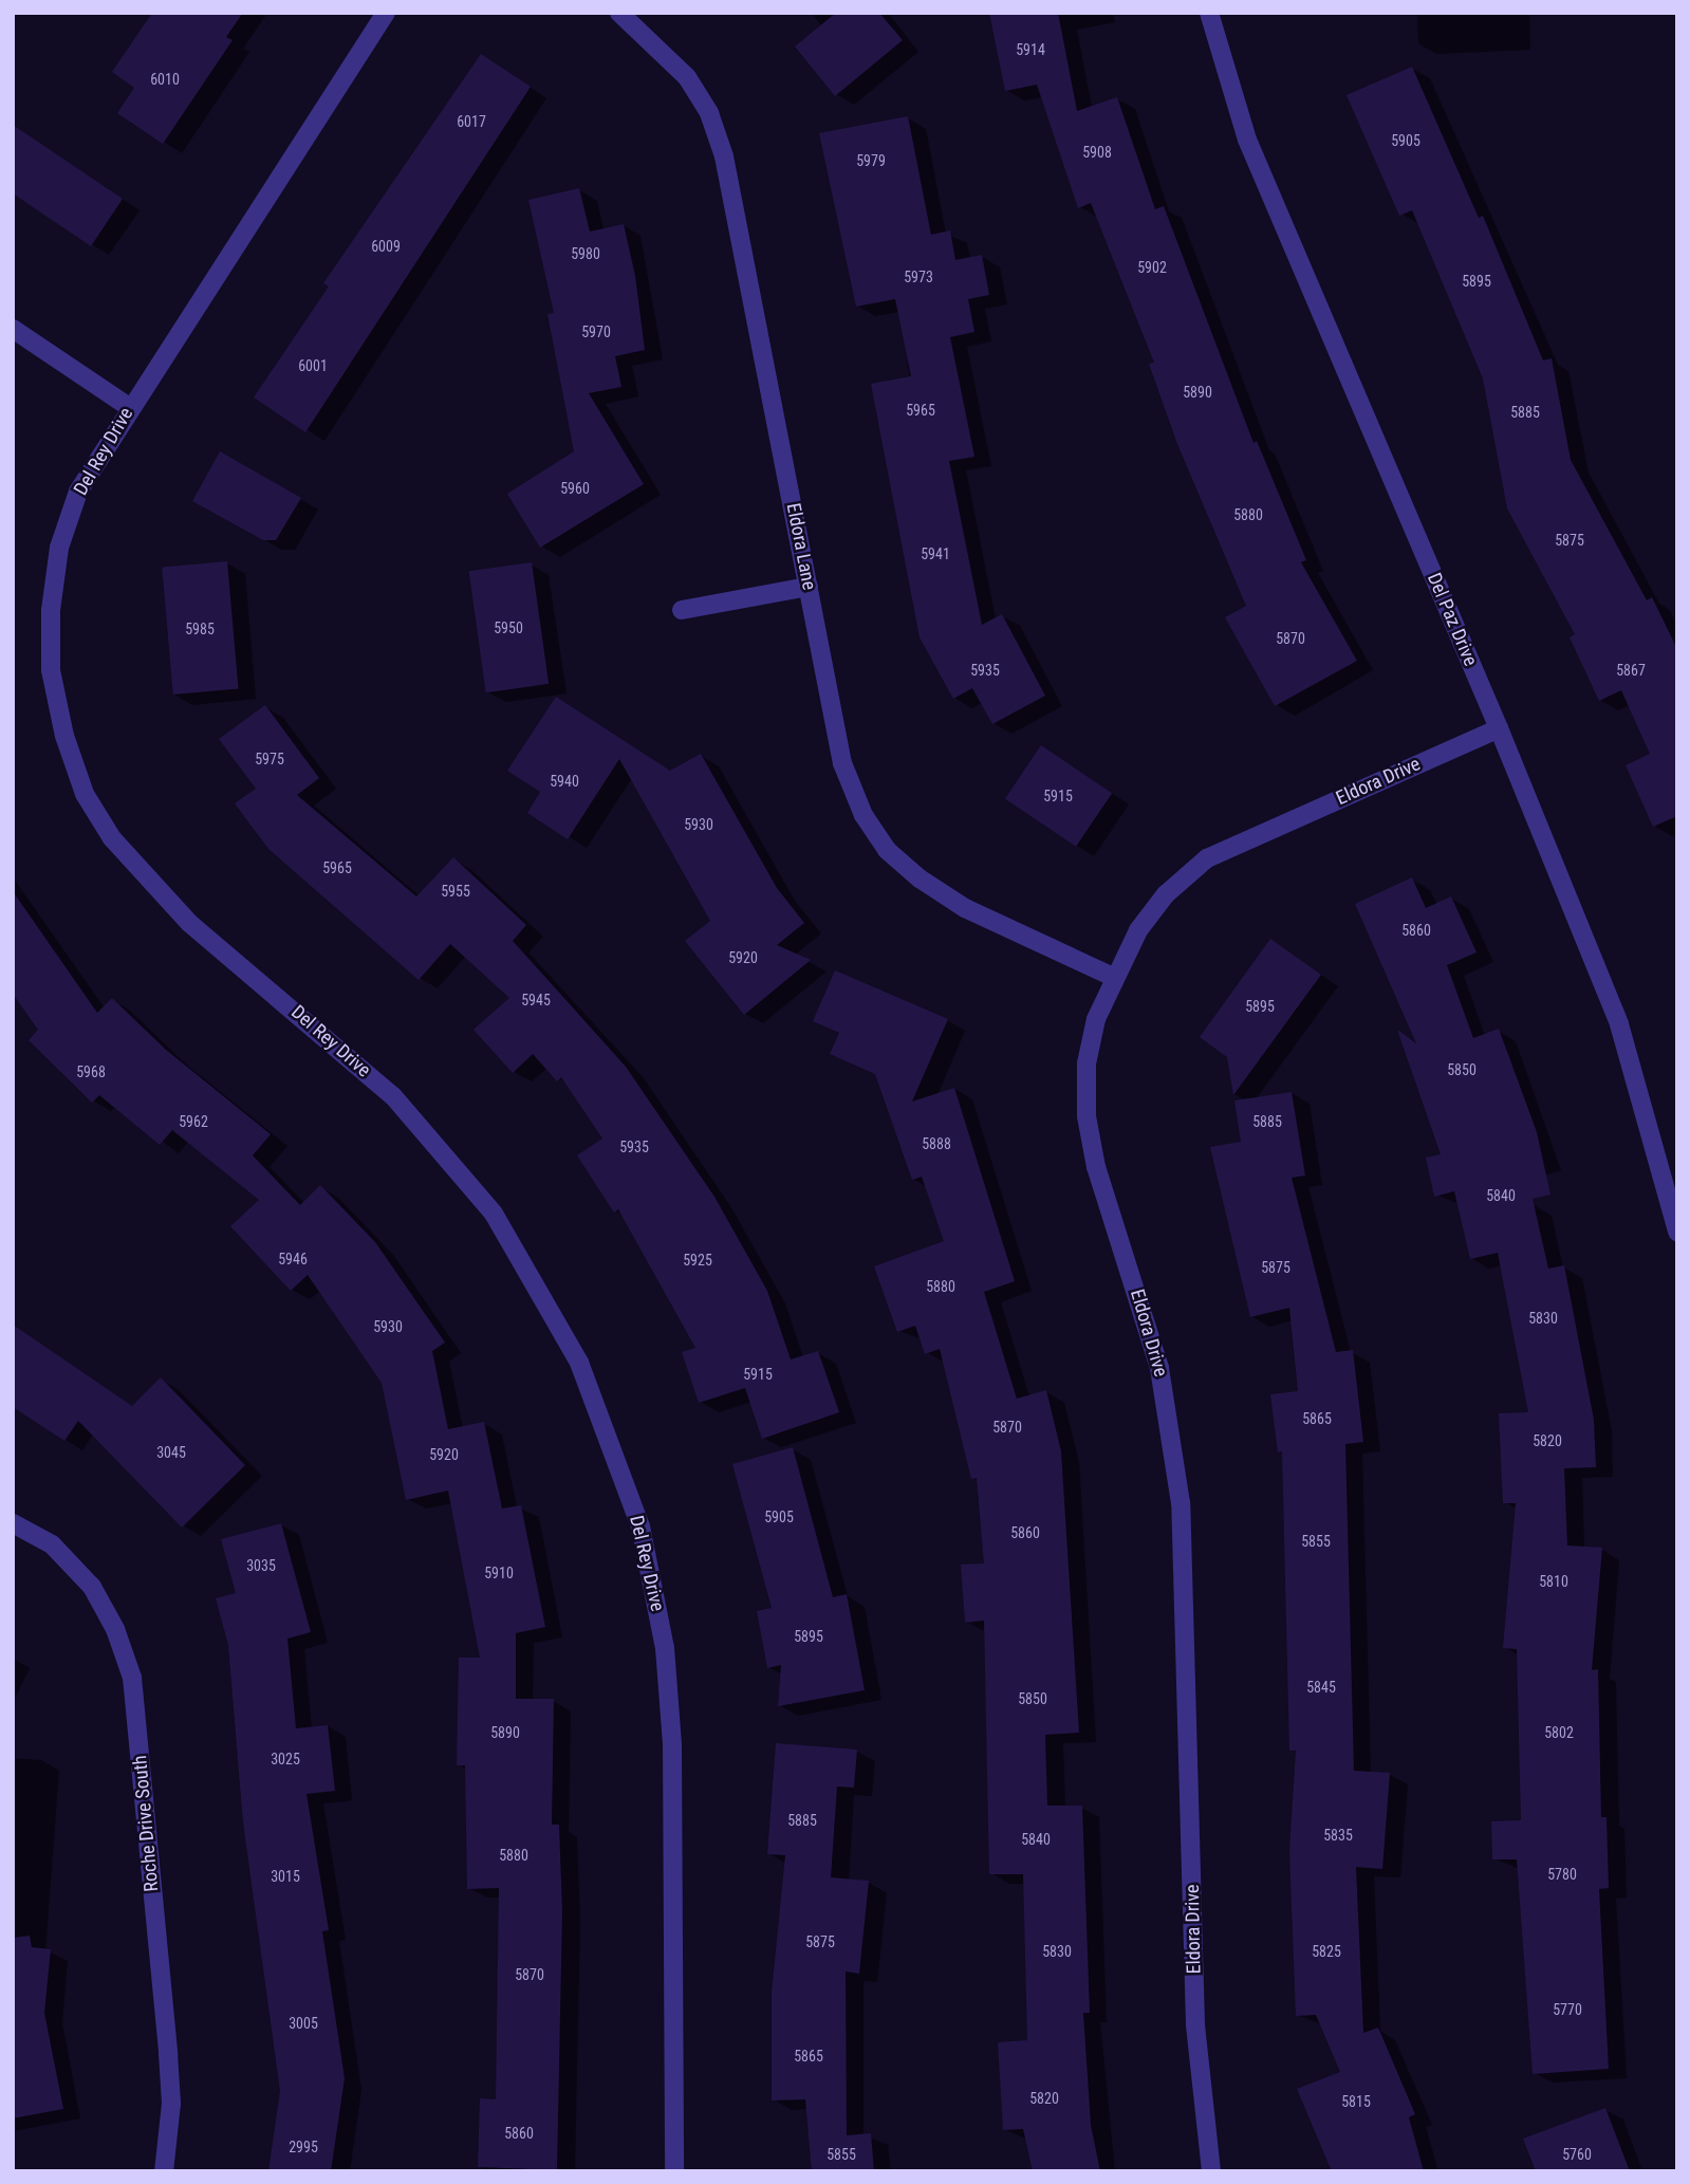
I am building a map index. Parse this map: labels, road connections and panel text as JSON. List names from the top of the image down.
{
  "streets": {
    "street": [
      "Del Rey Drive",
      "Eldora Lane",
      "Del Paz Drive",
      "Eldora Drive",
      "Roche Drive South"
    ]
  },
  "crossings": [
    ["Eldora Lane", "Eldora Drive"],
    ["Del Paz Drive", "Eldora Drive"]
  ],
  "house_numbers": [
    "5914",
    "6010",
    "6017",
    "5905",
    "5908",
    "5979",
    "6009",
    "5980",
    "5902",
    "5973",
    "5895",
    "5970",
    "6001",
    "5890",
    "5965",
    "5885",
    "5960",
    "5880",
    "5875",
    "5941",
    "5950",
    "5985",
    "5870",
    "5935",
    "5867",
    "5975",
    "5940",
    "5915",
    "5930",
    "5965",
    "5955",
    "5860",
    "5920",
    "5945",
    "5895",
    "5850",
    "5968",
    "5962",
    "5885",
    "5888",
    "5935",
    "5840",
    "5946",
    "5925",
    "5875",
    "5880",
    "5830",
    "5930",
    "5915",
    "5865",
    "5870",
    "5820",
    "3045",
    "5920",
    "5905",
    "5860",
    "5855",
    "3035",
    "5910",
    "5810",
    "5895",
    "5845",
    "5850",
    "5890",
    "5802",
    "3025",
    "5885",
    "5835",
    "5840",
    "5880",
    "5780",
    "3015",
    "5875",
    "5830",
    "5825",
    "5870",
    "5770",
    "3005",
    "5865",
    "5820",
    "5815",
    "5860",
    "2995",
    "5855",
    "5760"
  ]
}
